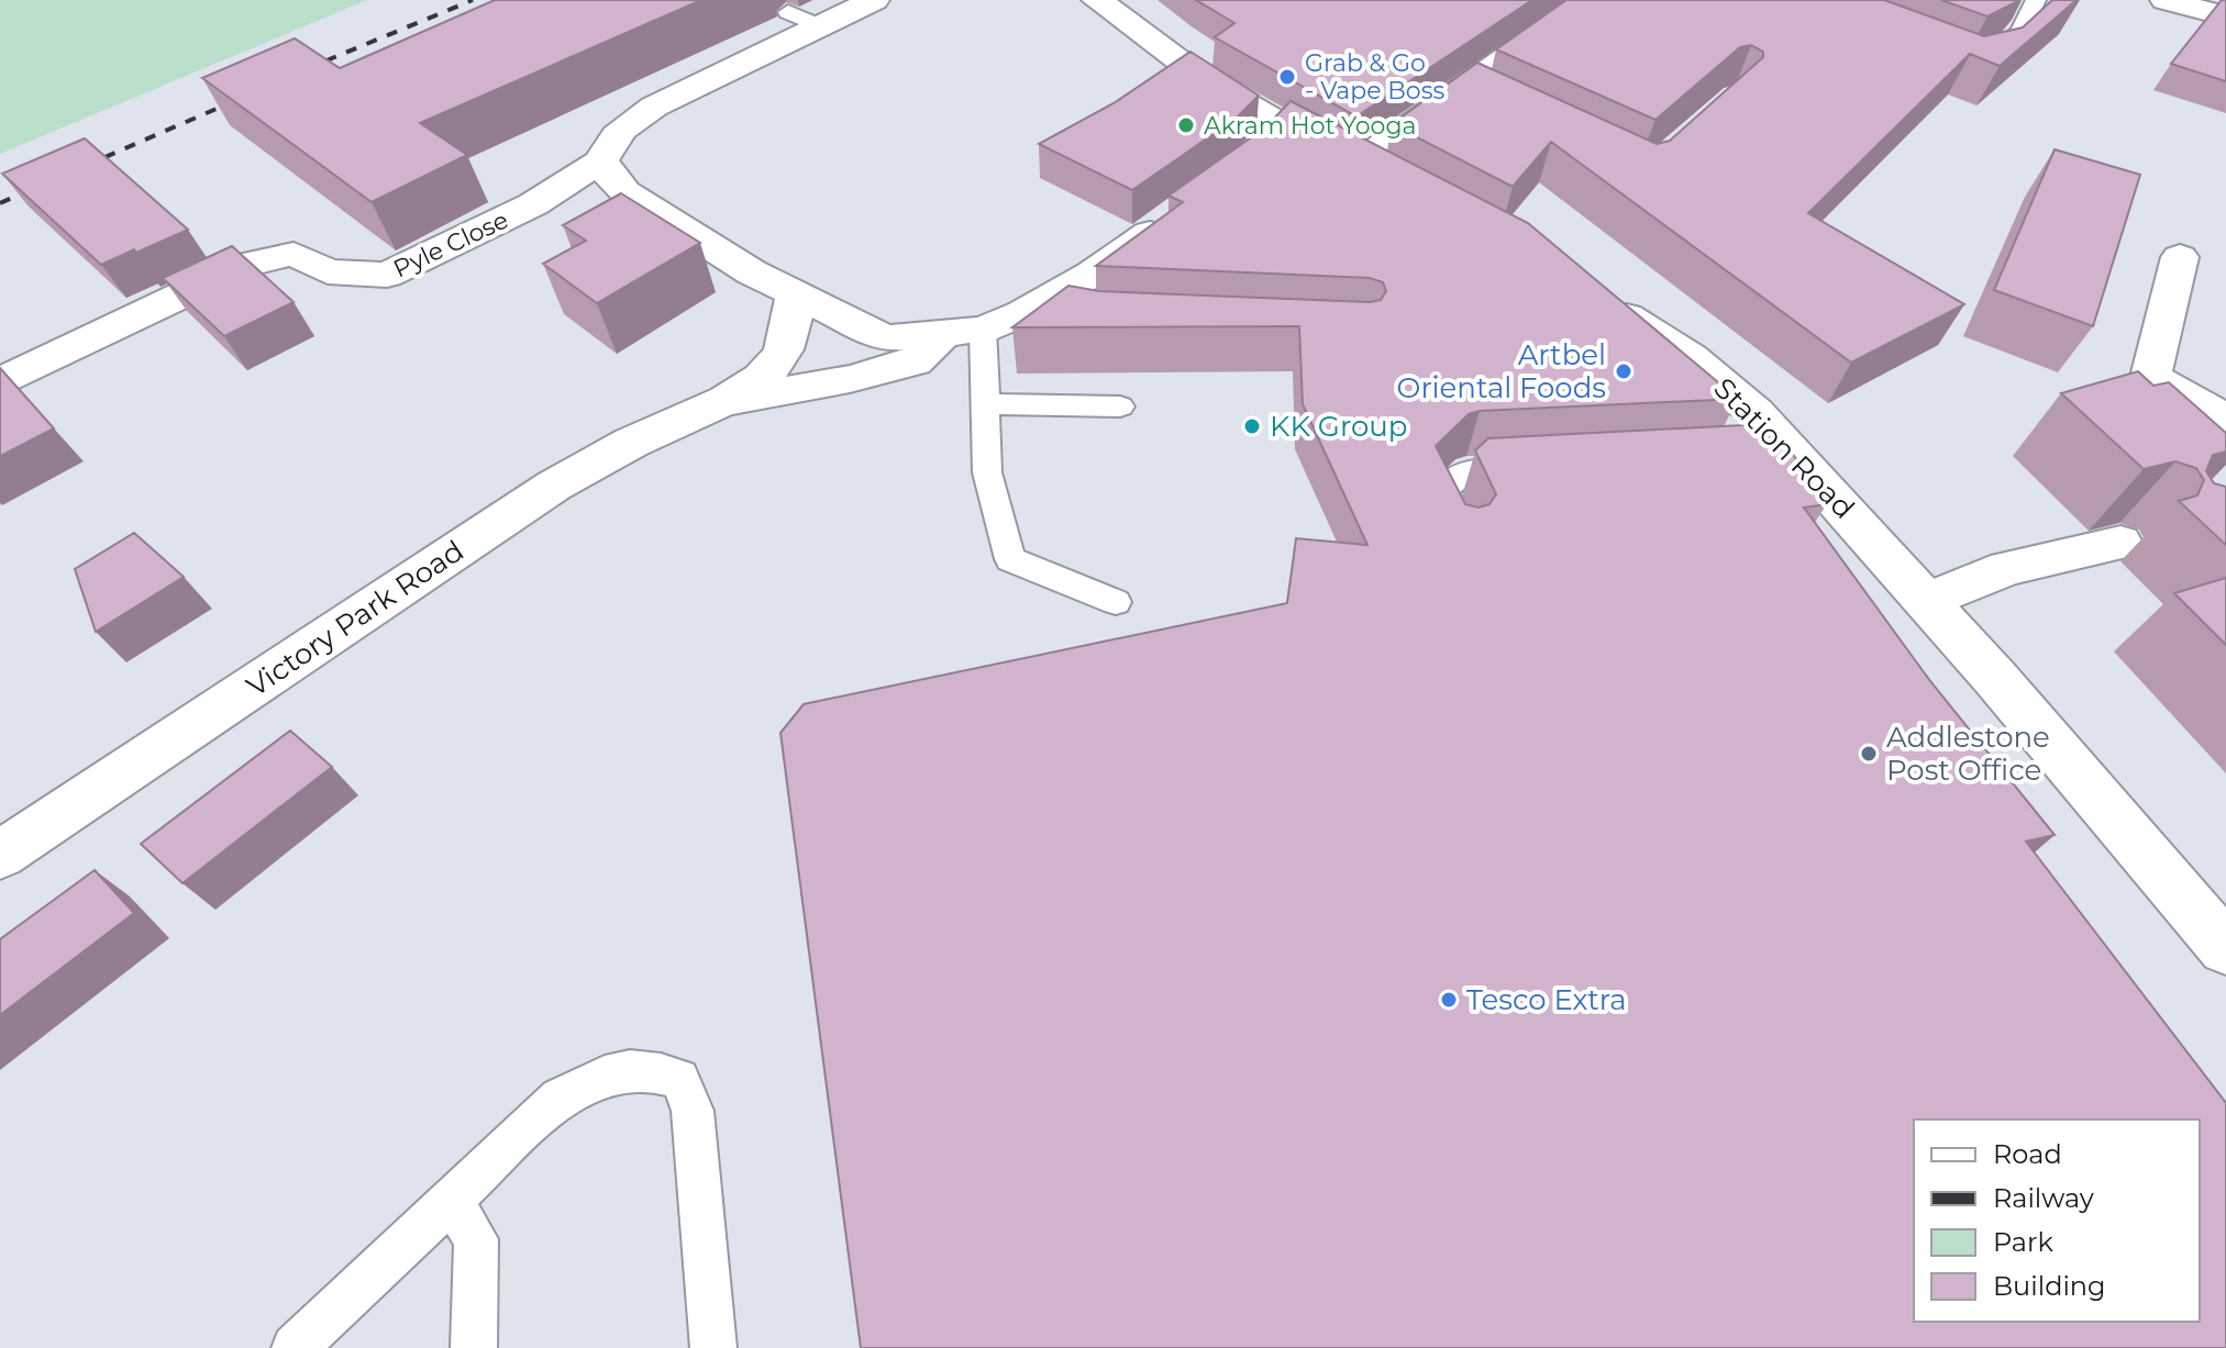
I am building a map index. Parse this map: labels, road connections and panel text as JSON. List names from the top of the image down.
{
  "streets": {
    "street": ["Pyle Close", "Station Road", "Victory Park Road"]
  },
  "crossings": [
    ["Pyle Close", "Victory Park Road"]
  ],
  "places": [
    "Grab & Go - Vape Boss",
    "Akram Hot Yooga",
    "Artbel Oriental Foods",
    "KK Group",
    "Addlestone Post Office",
    "Tesco Extra"
  ],
  "legend": [
    "Road",
    "Railway",
    "Park",
    "Building"
  ]
}
